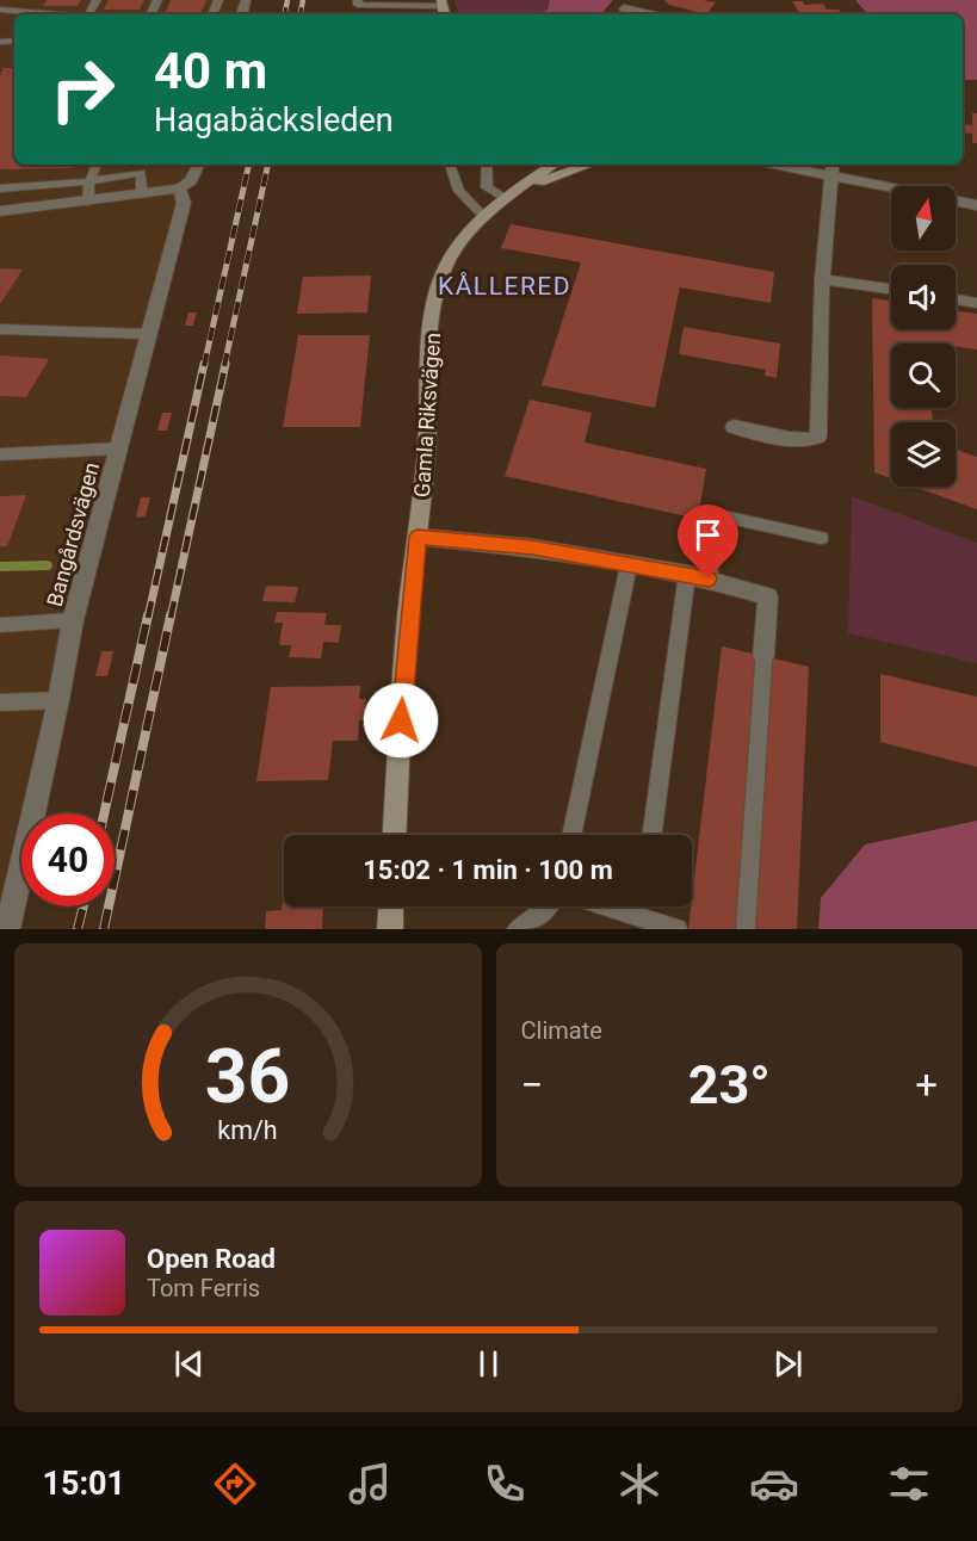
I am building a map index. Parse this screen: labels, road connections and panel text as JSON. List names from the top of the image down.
{
  "streets": {
    "street": ["Gamla Riksvägen", "Bangårdsvägen"]
  },
  "districts": ["KÅLLERED"],
  "north": "top",
  "page": {
    "turn": ["40 m", "Hagabäcksleden"],
    "limit": "40",
    "trip": "15:02 · 1 min · 100 m",
    "tile": "Climate",
    "heat": ["−", "23°", "+"],
    "song": ["Open Road", "Tom Ferris"],
    "tabs": "15:01",
    "gauge": ["36", "km/h"]
  }
}
